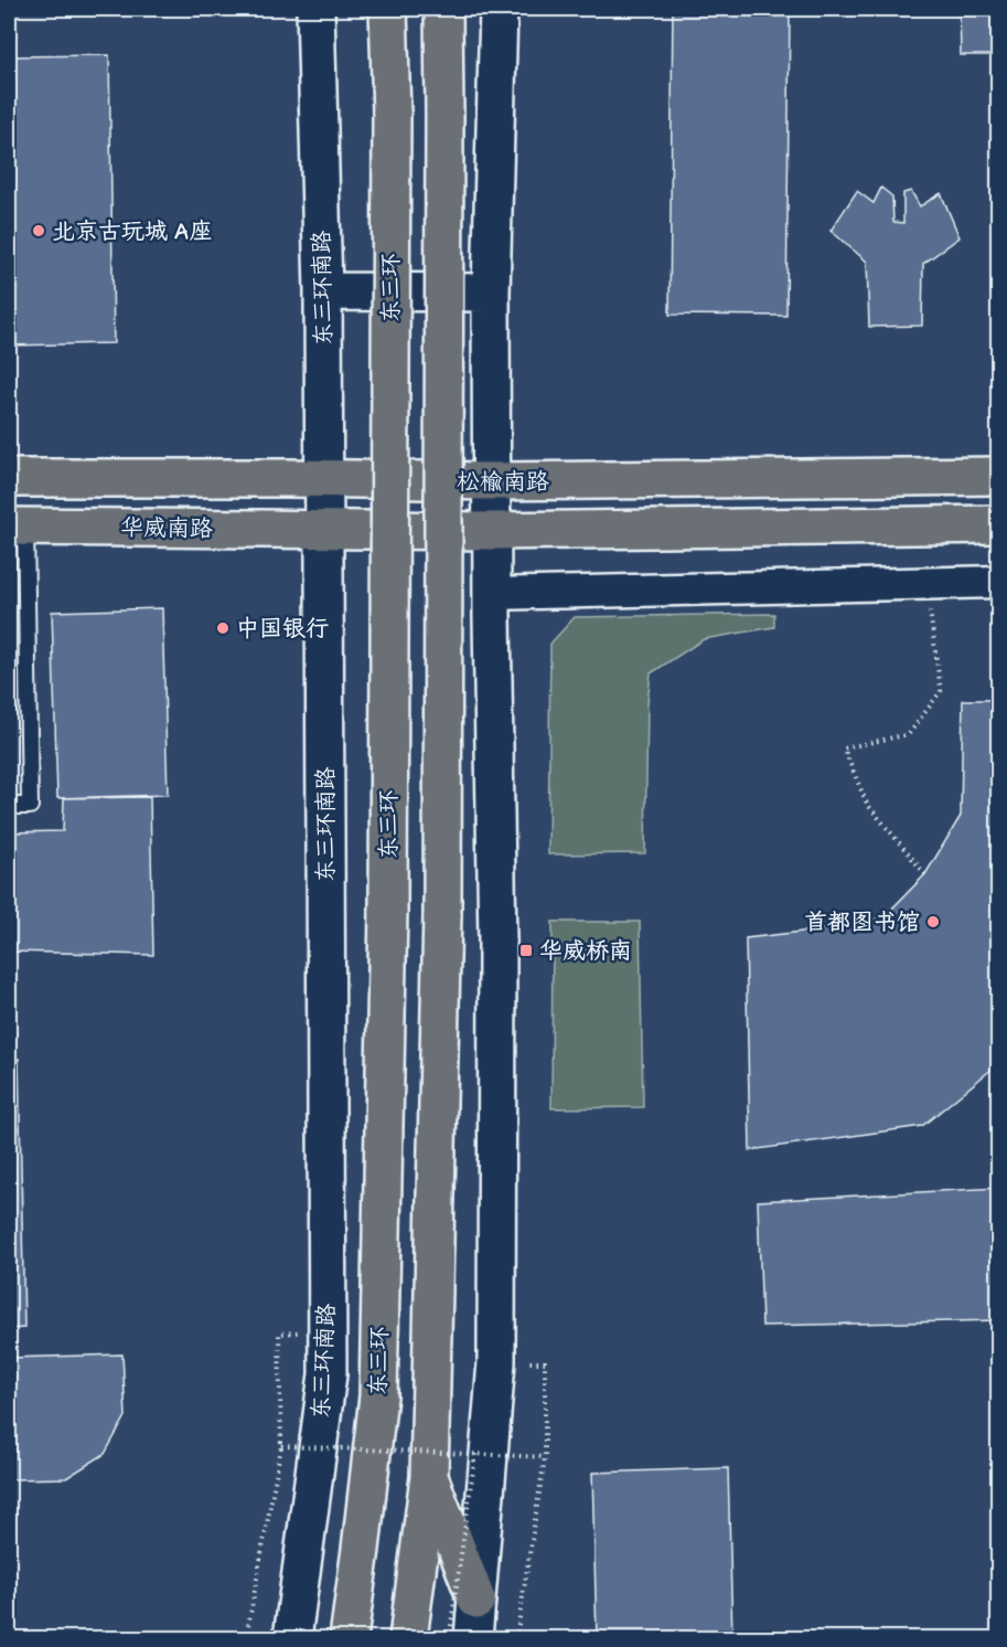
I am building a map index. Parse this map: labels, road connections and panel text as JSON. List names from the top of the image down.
{
  "streets": {
    "main road": ["东三环", "松榆南路", "华威南路"],
    "street": ["东三环南路"]
  },
  "crossings": [
    ["东三环南路", "松榆南路"],
    ["东三环南路", "华威南路"]
  ],
  "places": {
    "other": ["北京古玩城 A座", "中国银行", "首都图书馆"],
    "transit": ["华威桥南"]
  }
}
